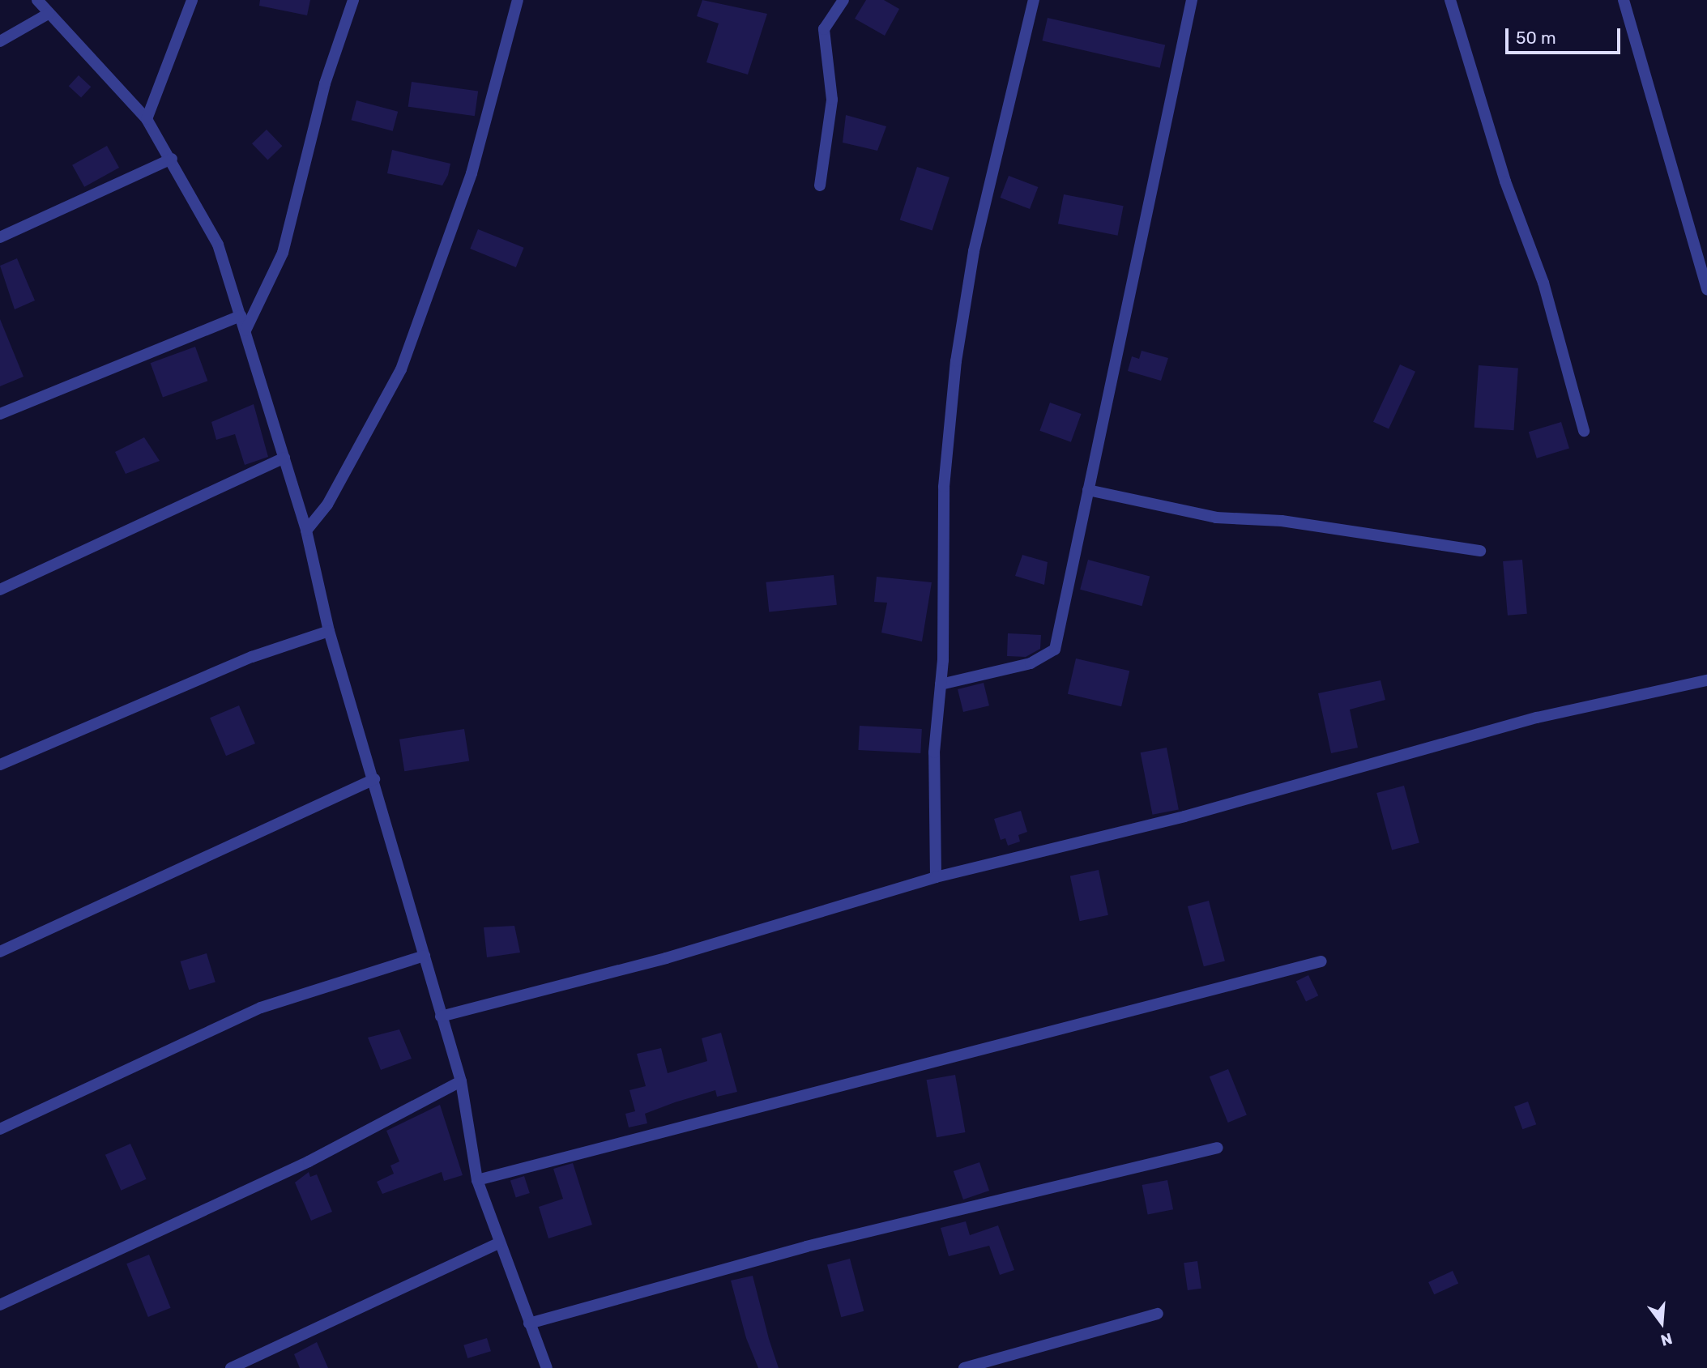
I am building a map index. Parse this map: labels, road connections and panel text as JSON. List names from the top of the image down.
{
  "scale_bar": "50 m",
  "north": "bottom"
}
